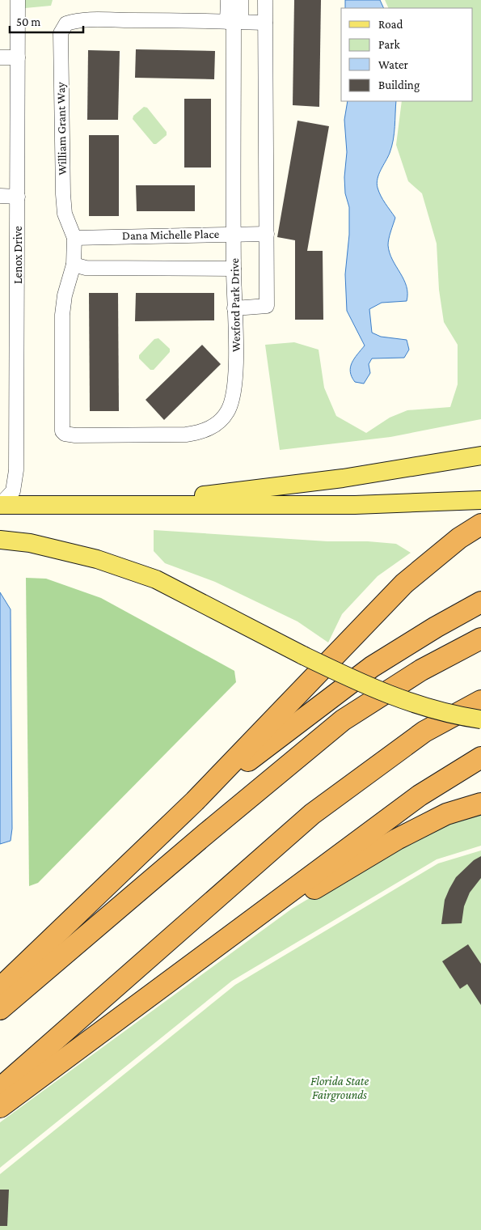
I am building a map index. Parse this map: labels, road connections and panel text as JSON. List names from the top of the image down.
{
  "streets": {
    "street": [
      "William Grant Way",
      "Dana Michelle Place",
      "Lenox Drive",
      "Wexford Park Drive"
    ]
  },
  "crossings": [
    ["William Grant Way", "Dana Michelle Place"],
    ["William Grant Way", "Wexford Park Drive"],
    ["Dana Michelle Place", "Wexford Park Drive"]
  ],
  "parks": ["Florida State Fairgrounds"],
  "legend": [
    "Road",
    "Park",
    "Water",
    "Building"
  ],
  "scale_bar": "50 m"
}
